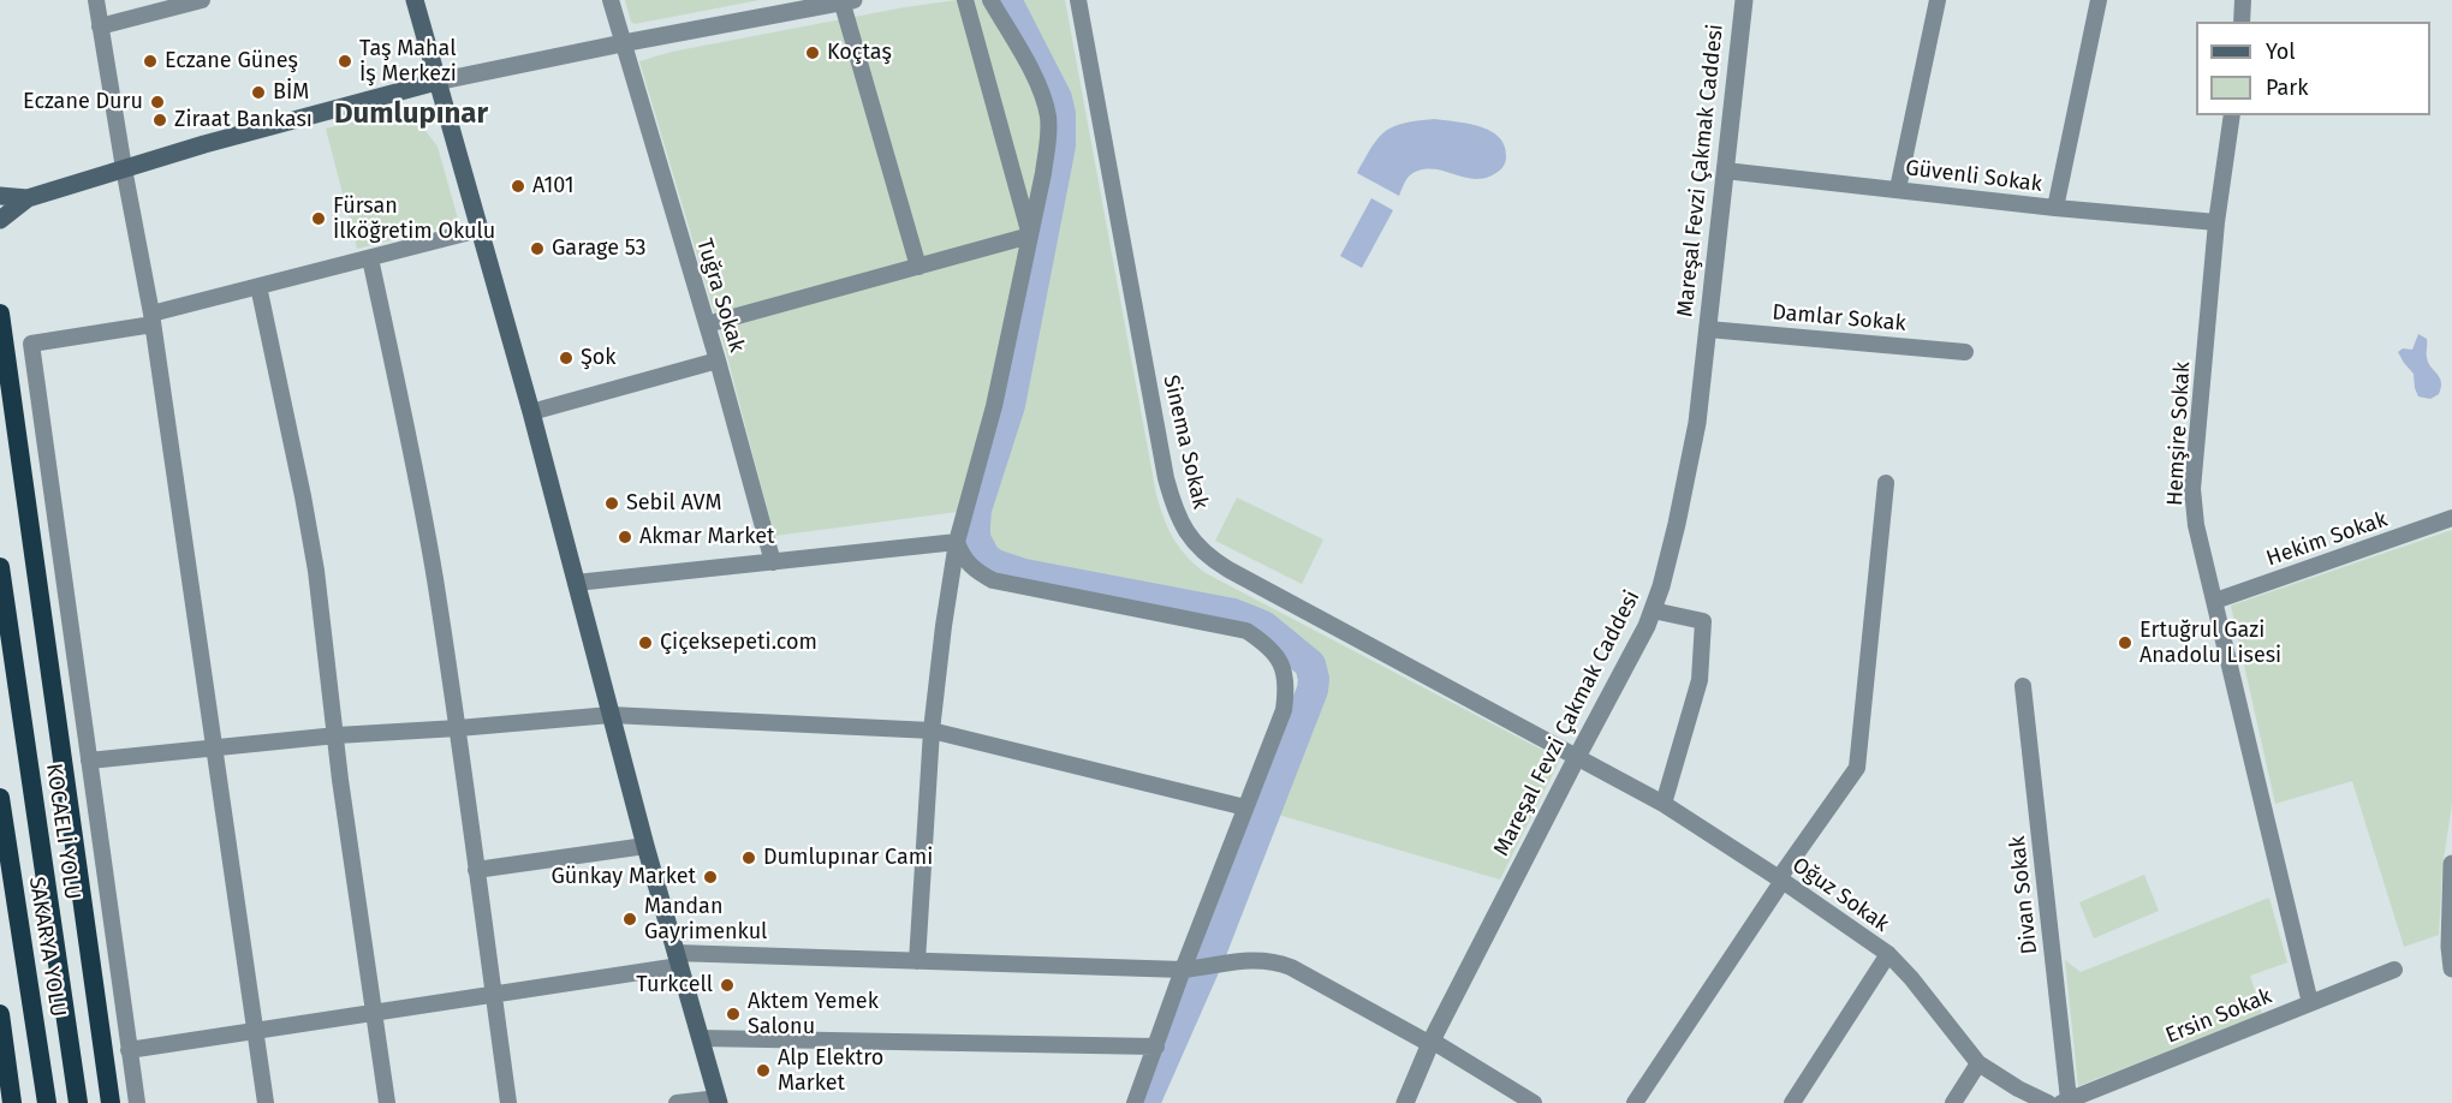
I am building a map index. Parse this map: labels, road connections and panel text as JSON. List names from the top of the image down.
{
  "streets": {
    "highway": ["KOCAELİ YOLU", "SAKARYA YOLU"],
    "street": [
      "Mareşal Fevzi Çakmak Caddesi",
      "Güvenli Sokak",
      "Tuğra Sokak",
      "Damlar Sokak",
      "Hemşire Sokak",
      "Sinema Sokak",
      "Hekim Sokak",
      "Oğuz Sokak",
      "Divan Sokak",
      "Ersin Sokak"
    ]
  },
  "crossings": [
    ["Mareşal Fevzi Çakmak Caddesi", "Güvenli Sokak"],
    ["Mareşal Fevzi Çakmak Caddesi", "Damlar Sokak"],
    ["Mareşal Fevzi Çakmak Caddesi", "Sinema Sokak"],
    ["Mareşal Fevzi Çakmak Caddesi", "Oğuz Sokak"],
    ["Güvenli Sokak", "Hemşire Sokak"],
    ["Hemşire Sokak", "Hekim Sokak"],
    ["Hemşire Sokak", "Ersin Sokak"],
    ["Sinema Sokak", "Oğuz Sokak"],
    ["Divan Sokak", "Ersin Sokak"]
  ],
  "districts": ["Dumlupınar"],
  "places": [
    "Koçtaş",
    "Eczane Güneş",
    "Taş Mahal İş Merkezi",
    "BİM",
    "Eczane Duru",
    "Ziraat Bankası",
    "A101",
    "Fürsan İlköğretim Okulu",
    "Garage 53",
    "Şok",
    "Sebil AVM",
    "Akmar Market",
    "Çiçeksepeti.com",
    "Ertuğrul Gazi Anadolu Lisesi",
    "Dumlupınar Cami",
    "Günkay Market",
    "Mandan Gayrimenkul",
    "Turkcell",
    "Aktem Yemek Salonu",
    "Alp Elektro Market"
  ],
  "legend": ["Yol", "Park"]
}
